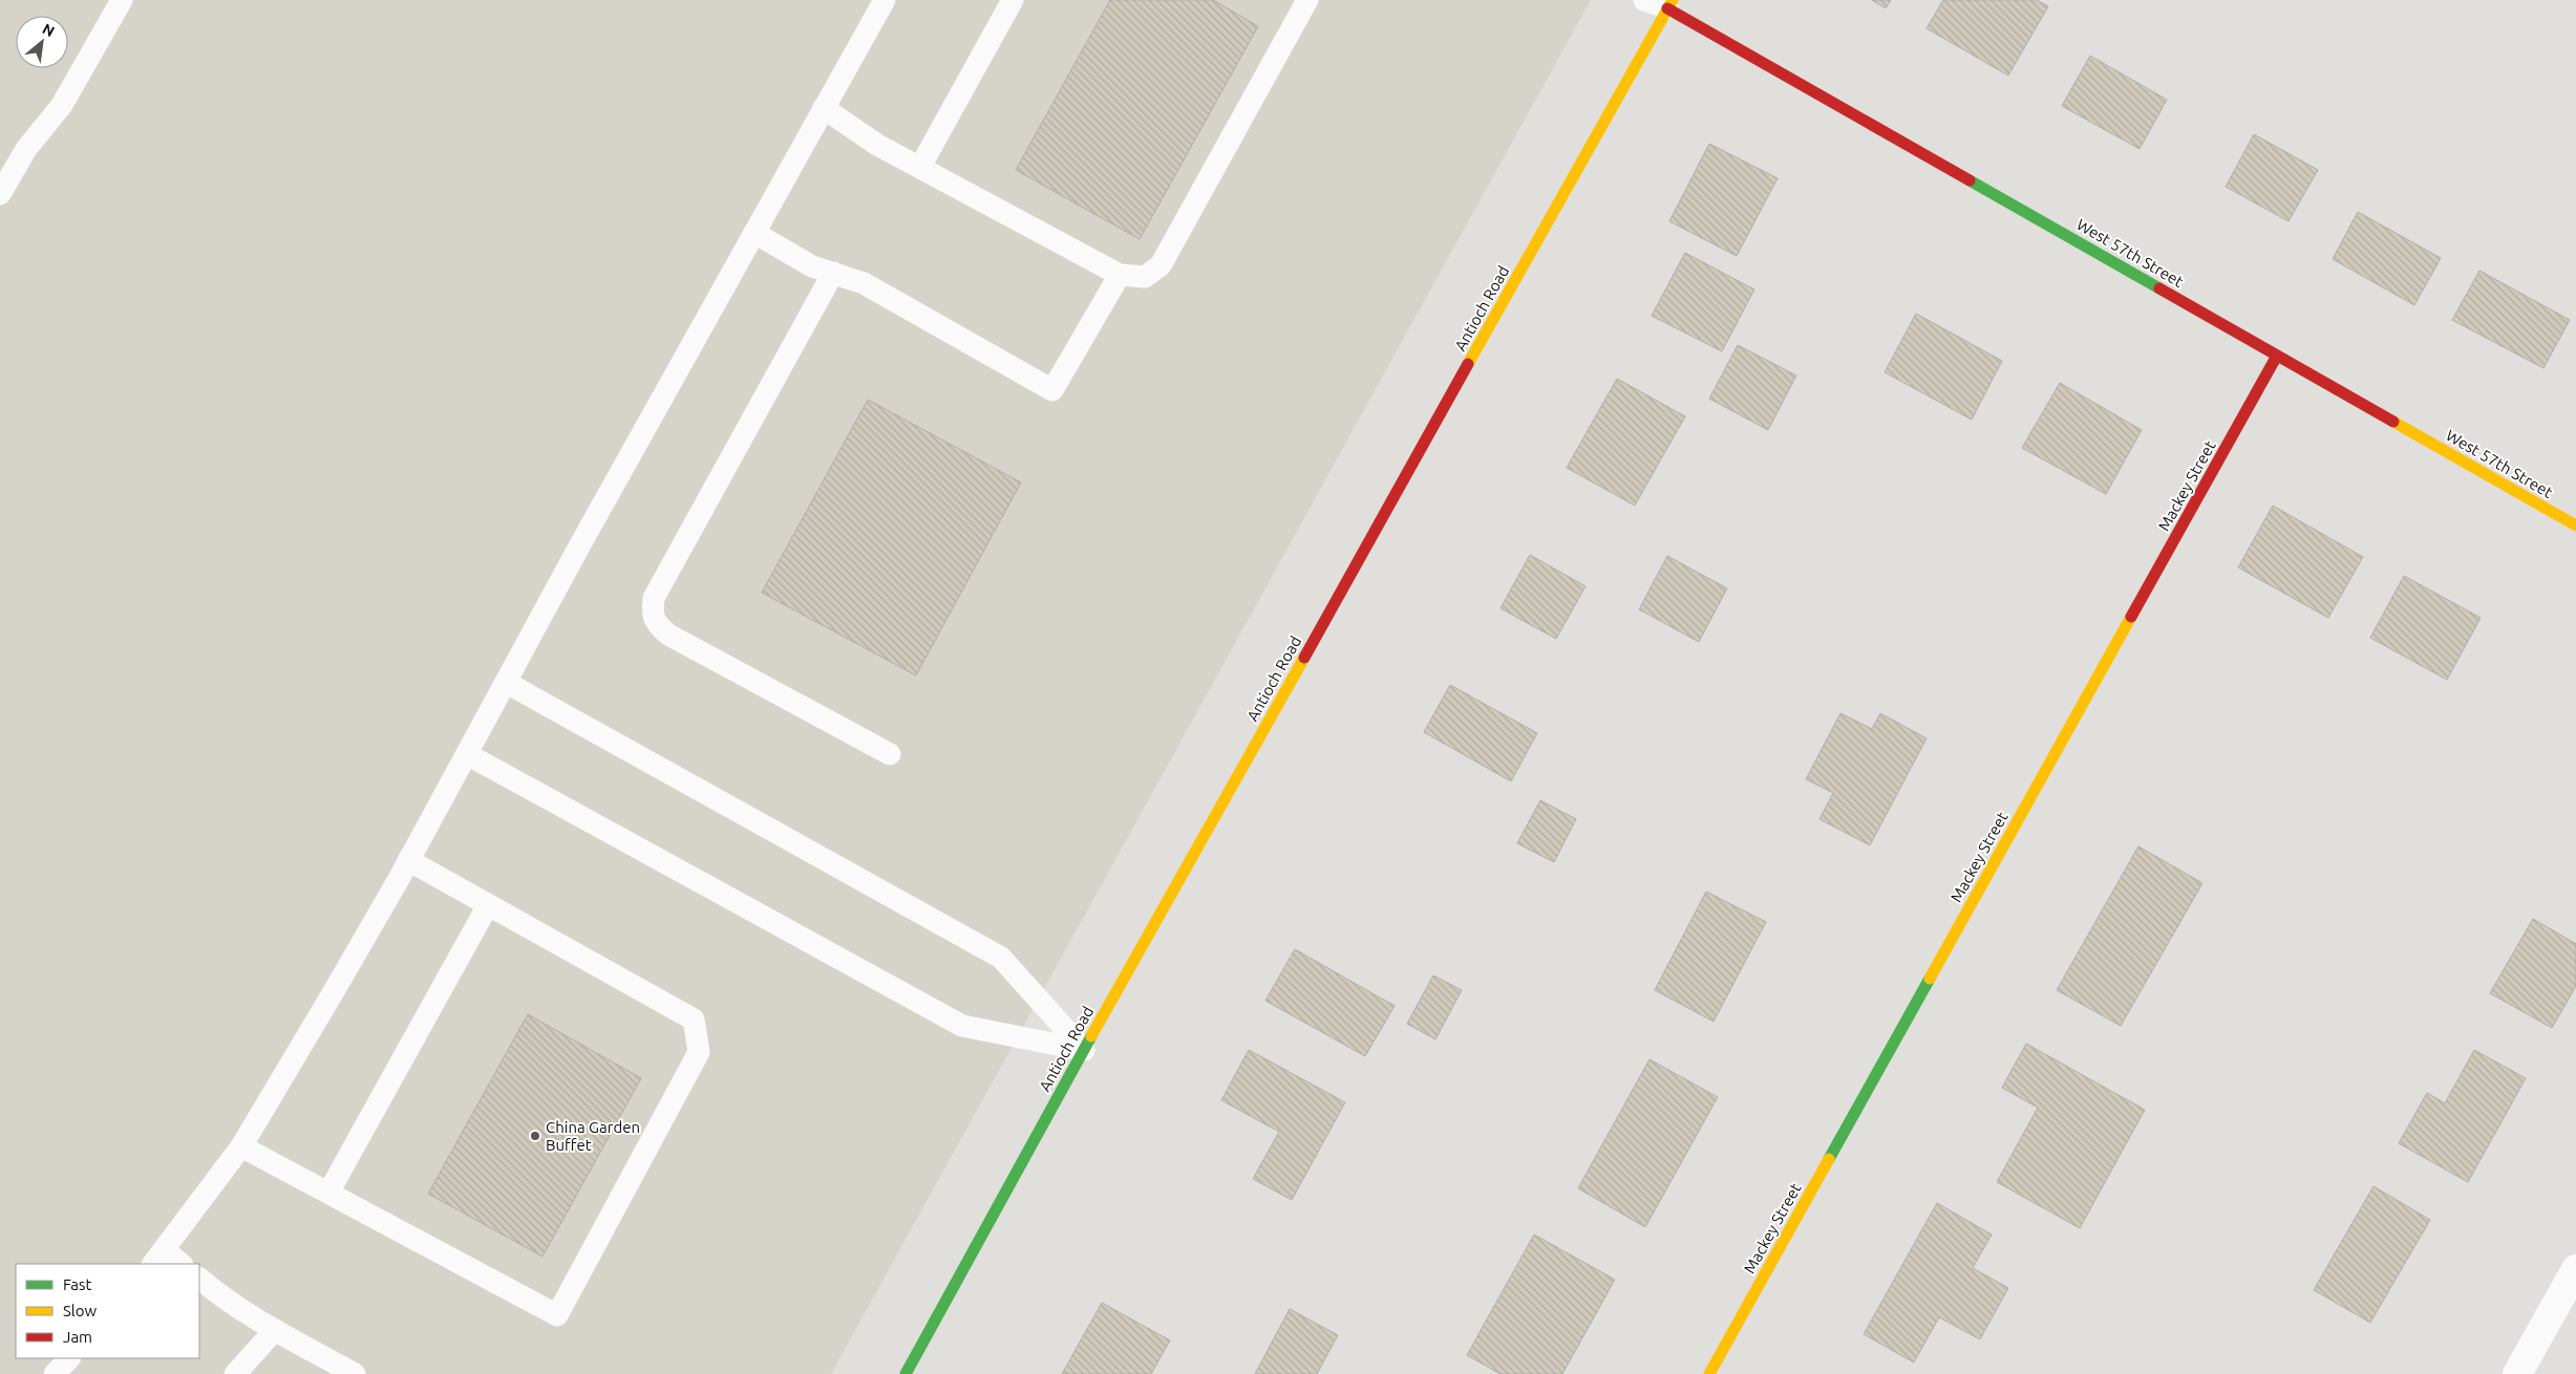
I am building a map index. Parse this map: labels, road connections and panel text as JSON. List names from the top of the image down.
{
  "streets": {
    "street": ["West 57th Street", "Antioch Road", "Mackey Street"]
  },
  "crossings": [
    ["West 57th Street", "Antioch Road"],
    ["West 57th Street", "Mackey Street"]
  ],
  "places": ["China Garden Buffet"],
  "legend": ["Fast", "Slow", "Jam"],
  "north": "top right"
}
